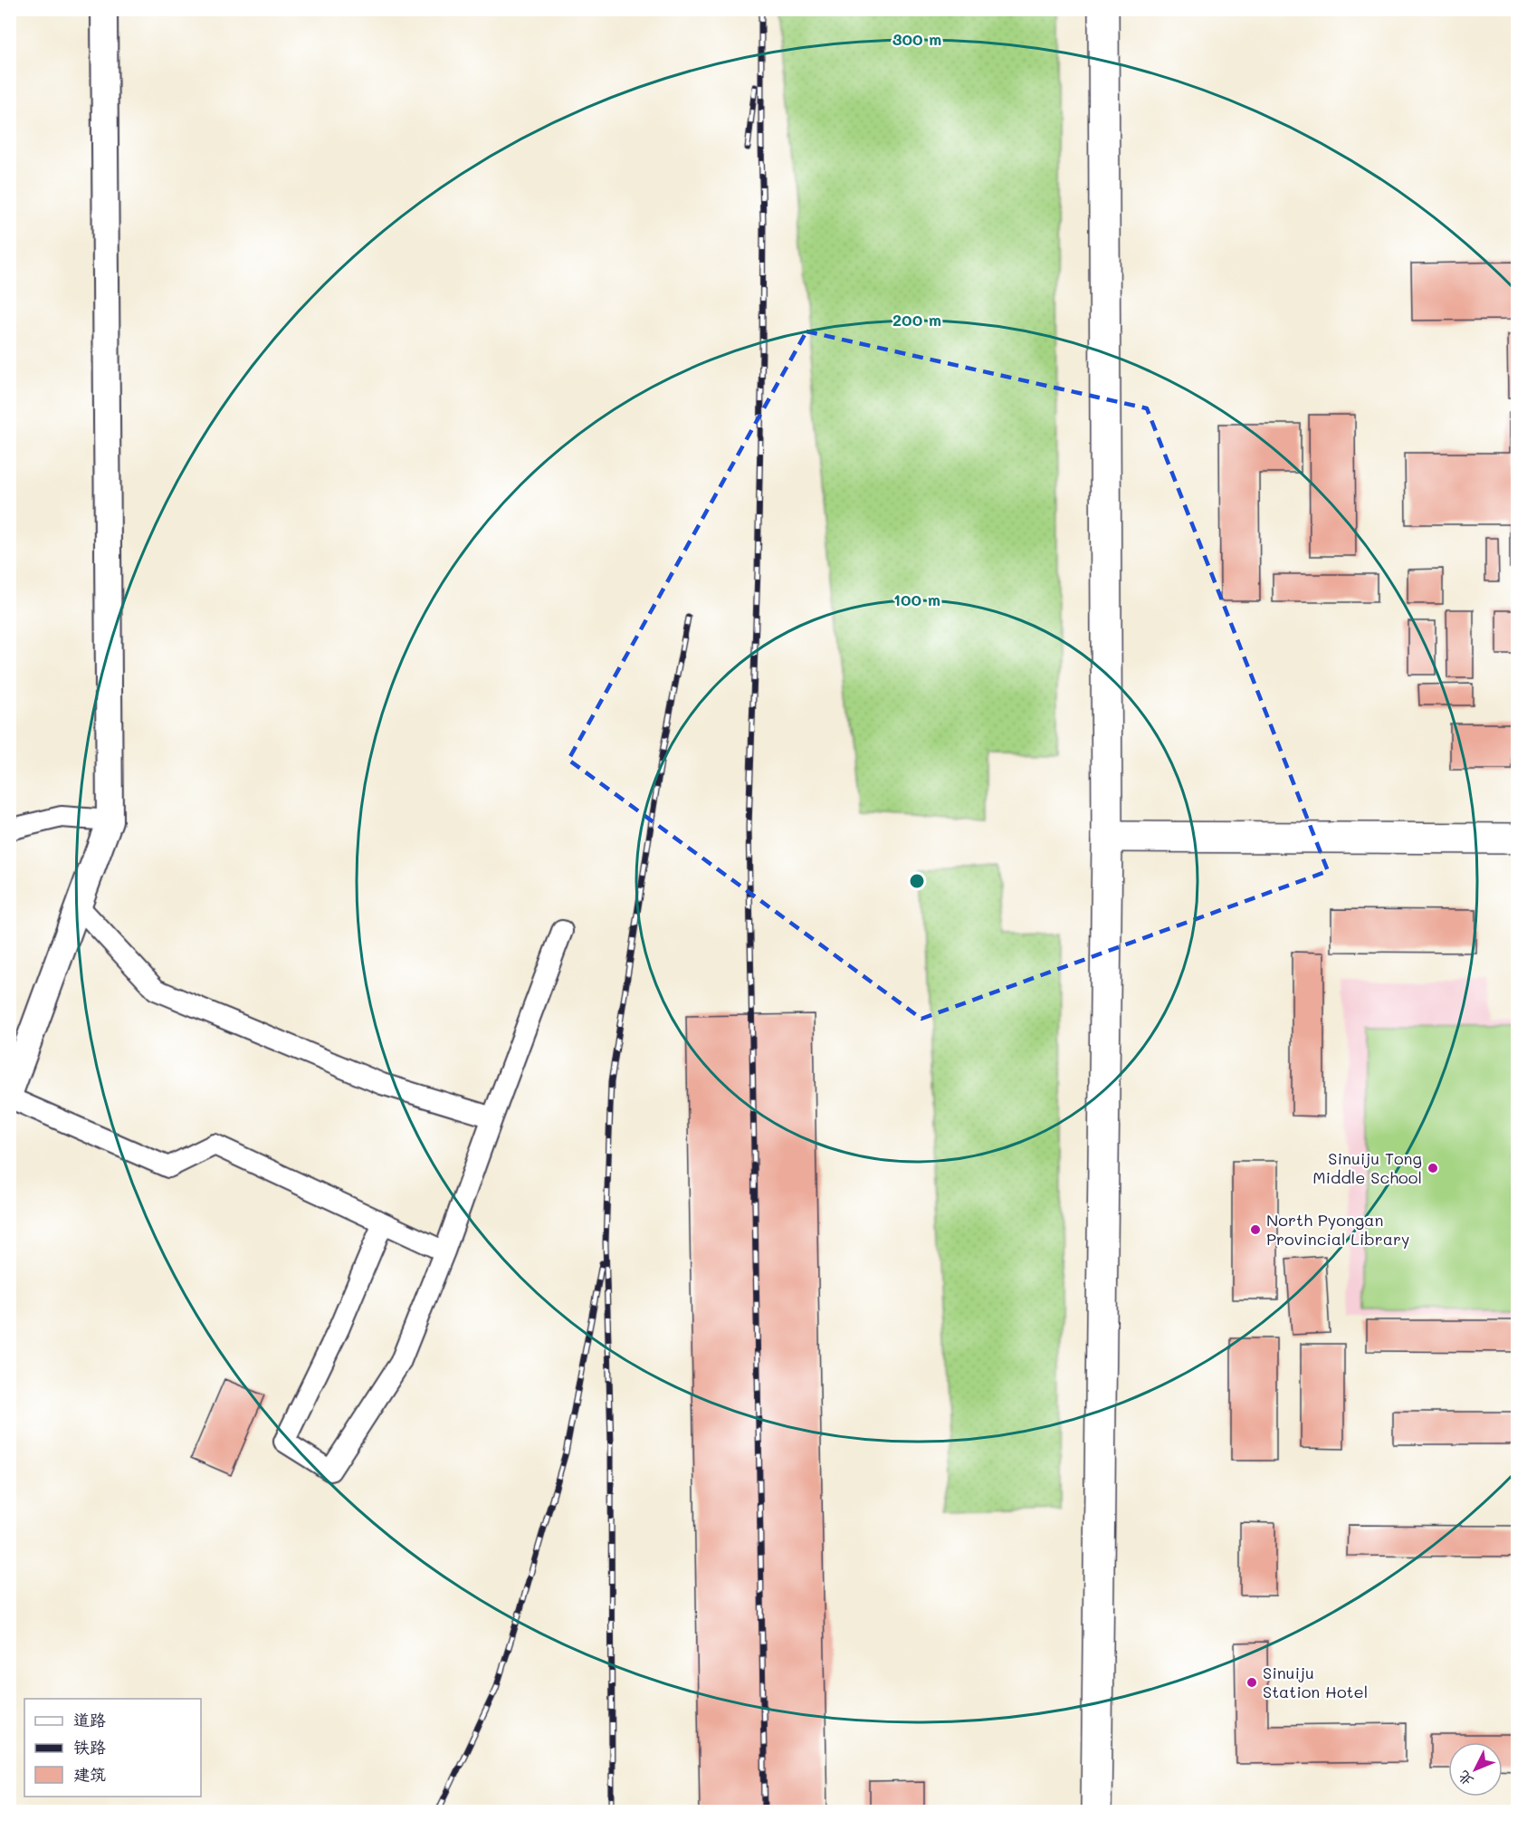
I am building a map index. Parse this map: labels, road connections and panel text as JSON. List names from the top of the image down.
{
  "places": ["Sinuiju Tong Middle School", "North Pyongan Provincial Library", "Sinuiju Station Hotel"],
  "legend": ["道路", "铁路", "建筑"],
  "north": "bottom left",
  "rings": ["300 m", "200 m", "100 m"]
}
